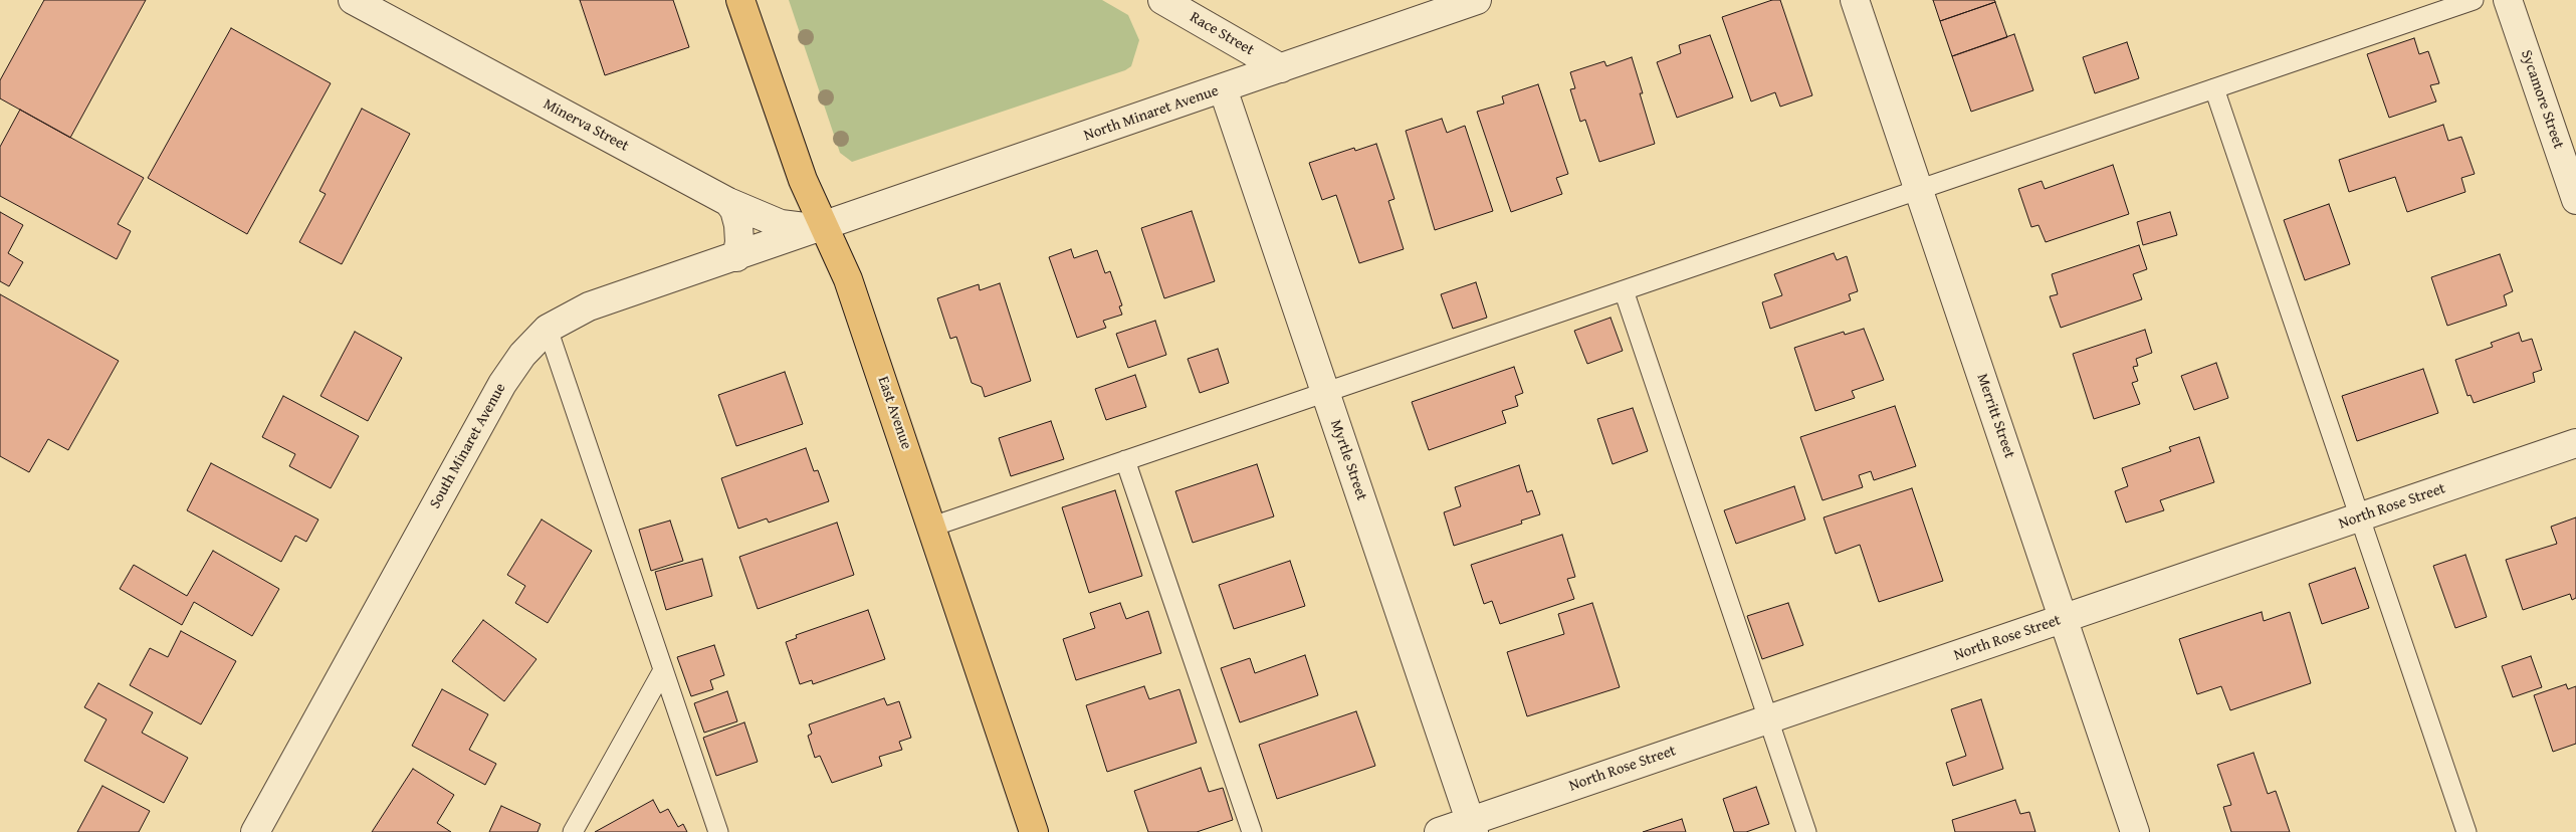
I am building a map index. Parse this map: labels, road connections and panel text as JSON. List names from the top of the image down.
{
  "streets": {
    "main road": ["East Avenue"],
    "street": [
      "Race Street",
      "Sycamore Street",
      "North Minaret Avenue",
      "Minerva Street",
      "Merritt Street",
      "South Minaret Avenue",
      "Myrtle Street",
      "North Rose Street"
    ]
  },
  "crossings": [
    ["Race Street", "North Minaret Avenue"],
    ["North Minaret Avenue", "Minerva Street"],
    ["North Minaret Avenue", "East Avenue"],
    ["North Minaret Avenue", "South Minaret Avenue"],
    ["North Minaret Avenue", "Myrtle Street"],
    ["Minerva Street", "East Avenue"],
    ["Minerva Street", "South Minaret Avenue"],
    ["East Avenue", "South Minaret Avenue"],
    ["Merritt Street", "North Rose Street"],
    ["Myrtle Street", "North Rose Street"]
  ]
}
